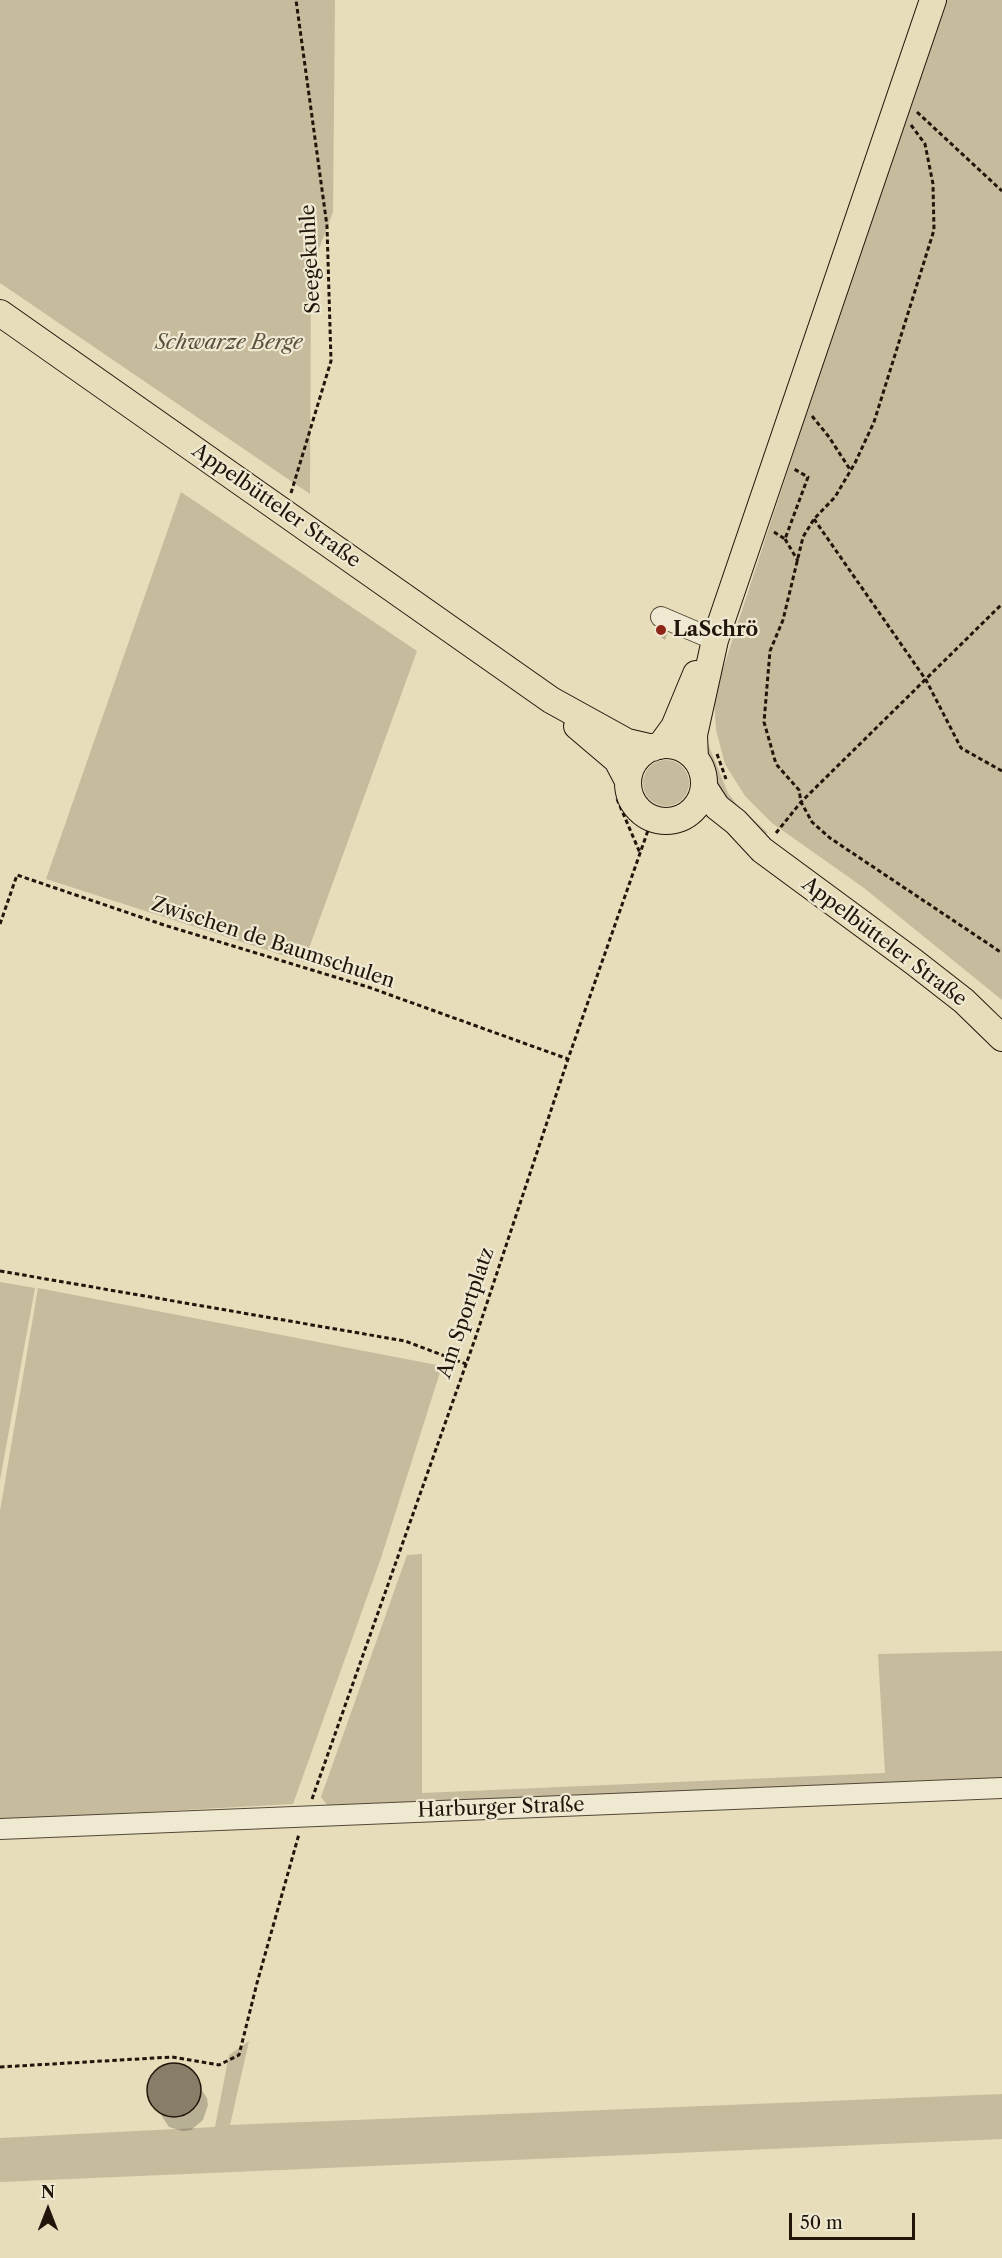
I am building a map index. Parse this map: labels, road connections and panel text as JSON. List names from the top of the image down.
{
  "streets": {
    "main road": ["Appelbütteler Straße"],
    "street": ["Harburger Straße"],
    "path": ["Seegekuhle", "Zwischen de Baumschulen", "Am Sportplatz"]
  },
  "crossings": [
    ["Seegekuhle", "Appelbütteler Straße"],
    ["Appelbütteler Straße", "Am Sportplatz"],
    ["Zwischen de Baumschulen", "Am Sportplatz"],
    ["Am Sportplatz", "Harburger Straße"]
  ],
  "parks": ["Schwarze Berge"],
  "places": ["LaSchrö"],
  "scale_bar": "50 m",
  "north": "top"
}
